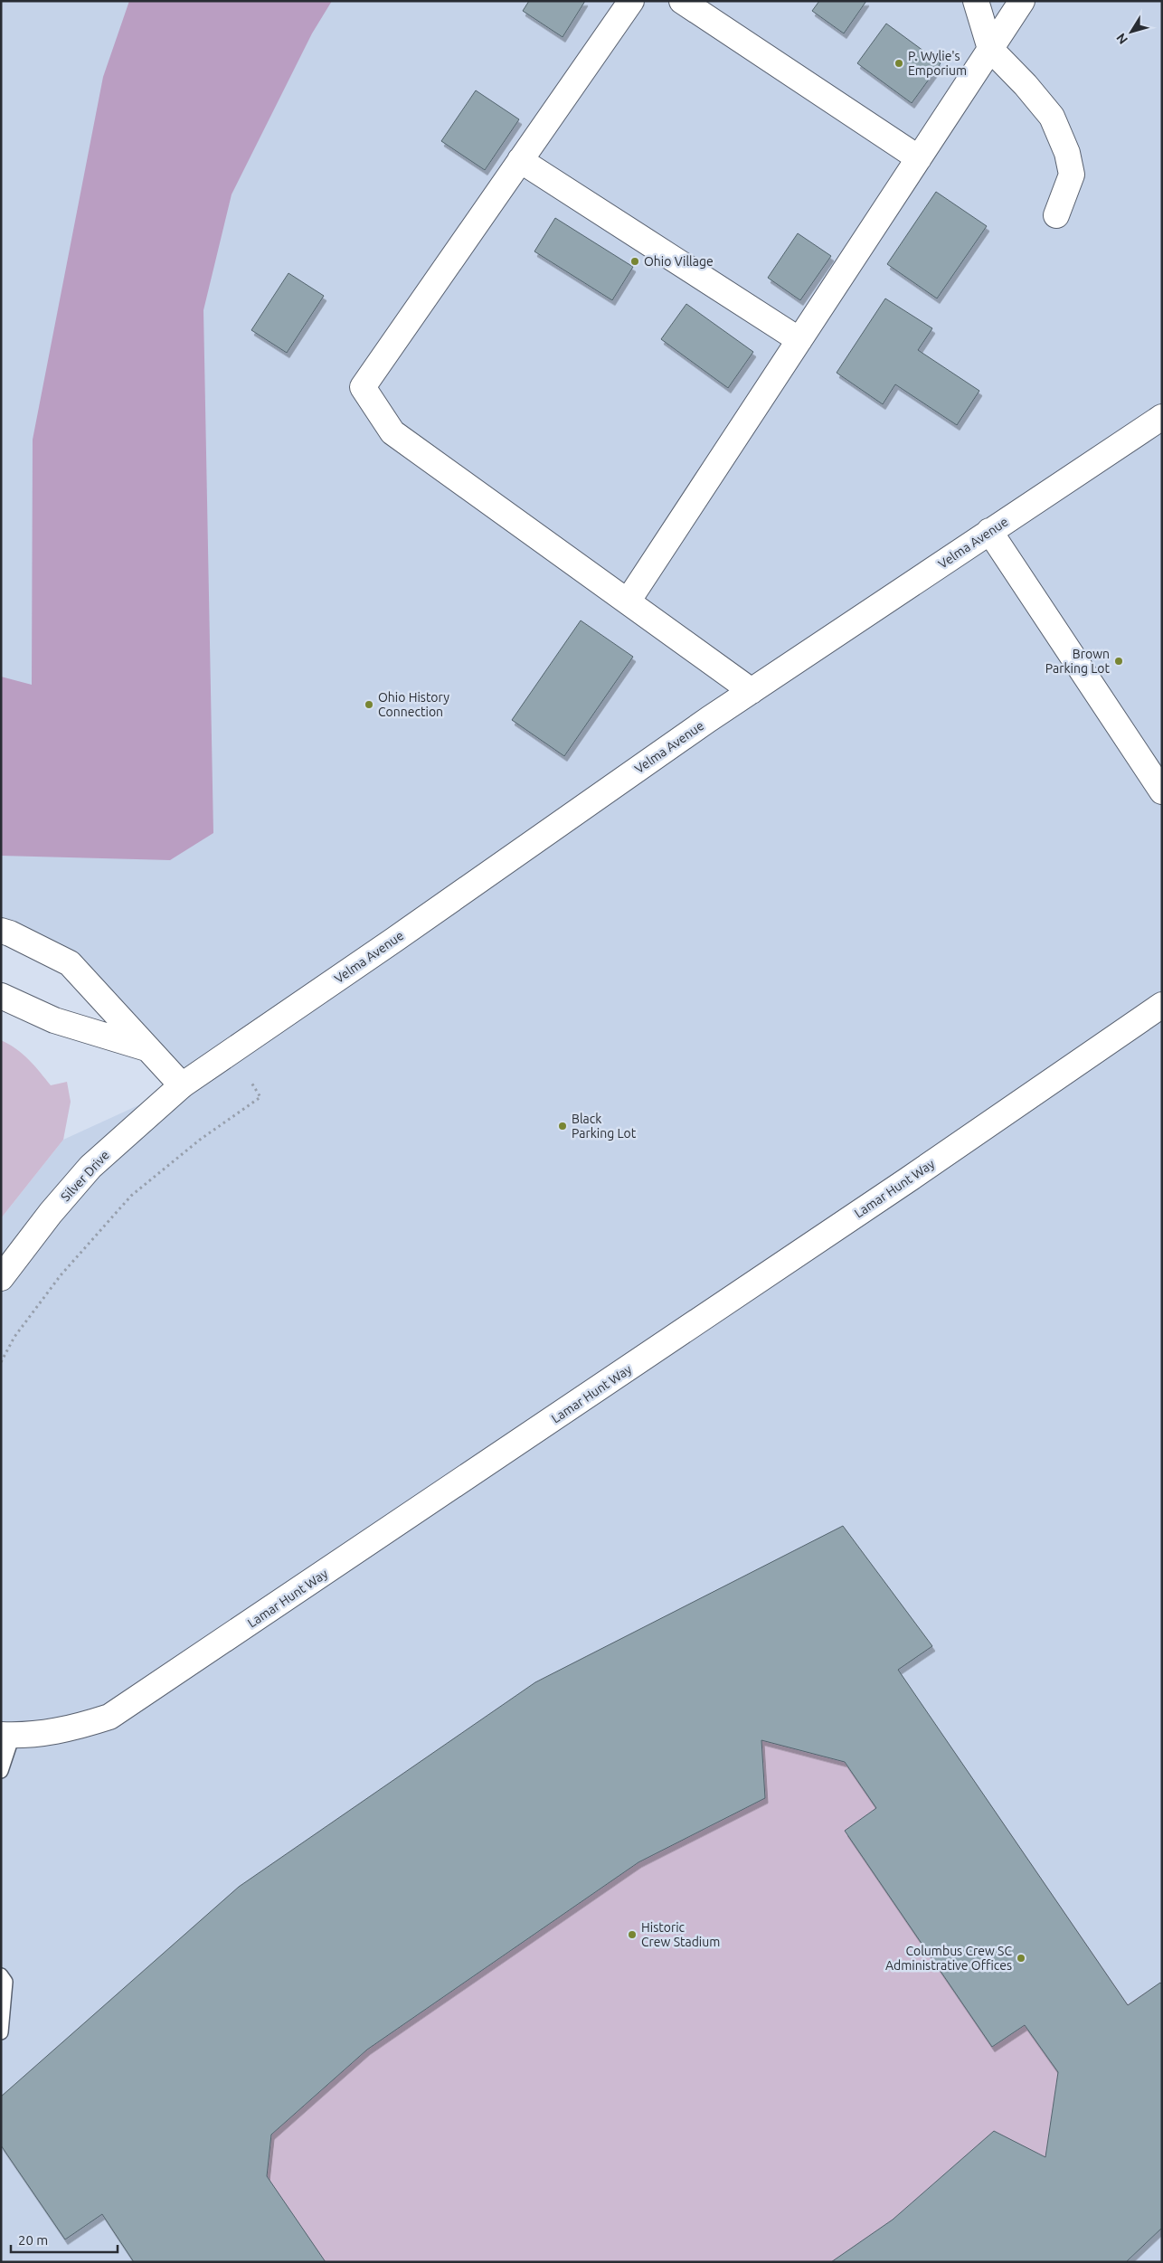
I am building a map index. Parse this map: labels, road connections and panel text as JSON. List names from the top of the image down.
{
  "streets": {
    "street": ["Velma Avenue", "Silver Drive", "Lamar Hunt Way"]
  },
  "crossings": [
    ["Velma Avenue", "Silver Drive"]
  ],
  "places": [
    "P. Wylie's Emporium",
    "Ohio Village",
    "Brown Parking Lot",
    "Ohio History Connection",
    "Black Parking Lot",
    "Historic Crew Stadium",
    "Columbus Crew SC Administrative Offices"
  ],
  "scale_bar": "20 m",
  "north": "bottom left"
}
